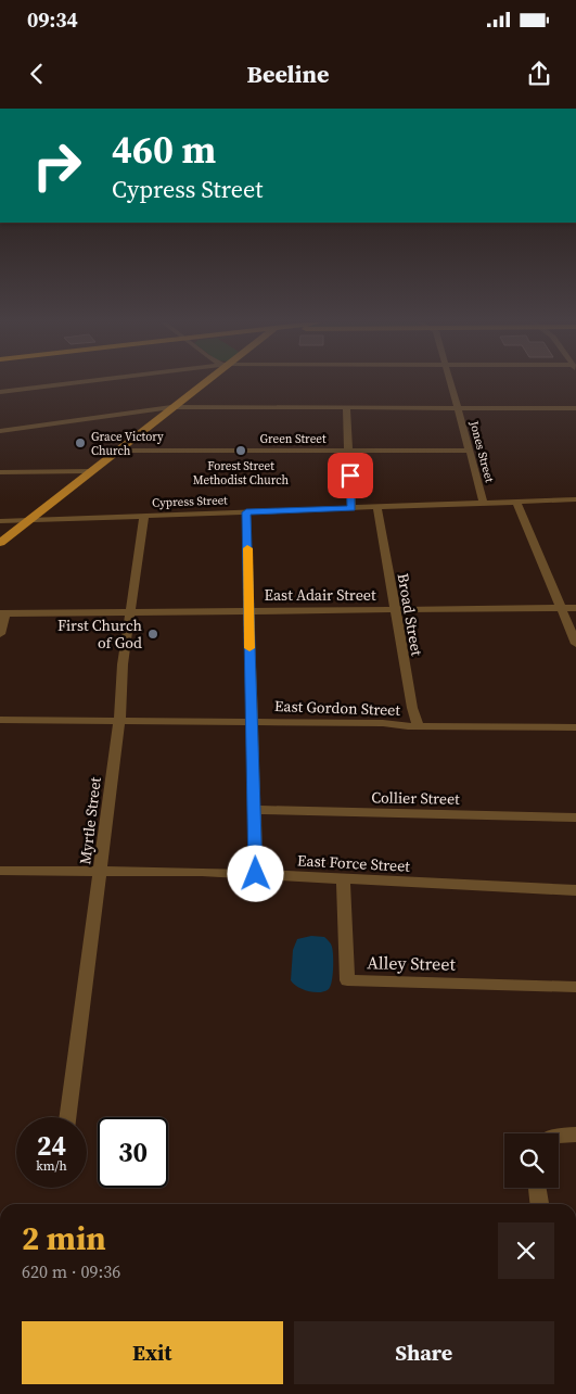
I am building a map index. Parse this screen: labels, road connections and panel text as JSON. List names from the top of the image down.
{
  "streets": {
    "street": [
      "Green Street",
      "Jones Street",
      "Cypress Street",
      "East Adair Street",
      "Broad Street",
      "East Gordon Street",
      "Collier Street",
      "Myrtle Street",
      "East Force Street",
      "Alley Street"
    ]
  },
  "crossings": [
    ["Green Street", "Jones Street"],
    ["Jones Street", "Cypress Street"],
    ["Cypress Street", "Broad Street"],
    ["Cypress Street", "Myrtle Street"],
    ["East Adair Street", "Broad Street"],
    ["East Adair Street", "Myrtle Street"],
    ["Broad Street", "East Gordon Street"],
    ["East Gordon Street", "Myrtle Street"],
    ["Myrtle Street", "East Force Street"],
    ["East Force Street", "Alley Street"]
  ],
  "places": ["Grace Victory Church", "Forest Street Methodist Church", "First Church of God"],
  "page": {
    "status": "09:34",
    "header": "Beeline",
    "turn": ["460 m", "Cypress Street"],
    "speed": "24 km/h",
    "limit": "30",
    "heading": ["2 min", "620 m · 09:36"],
    "buttons": ["Exit", "Share"]
  }
}
